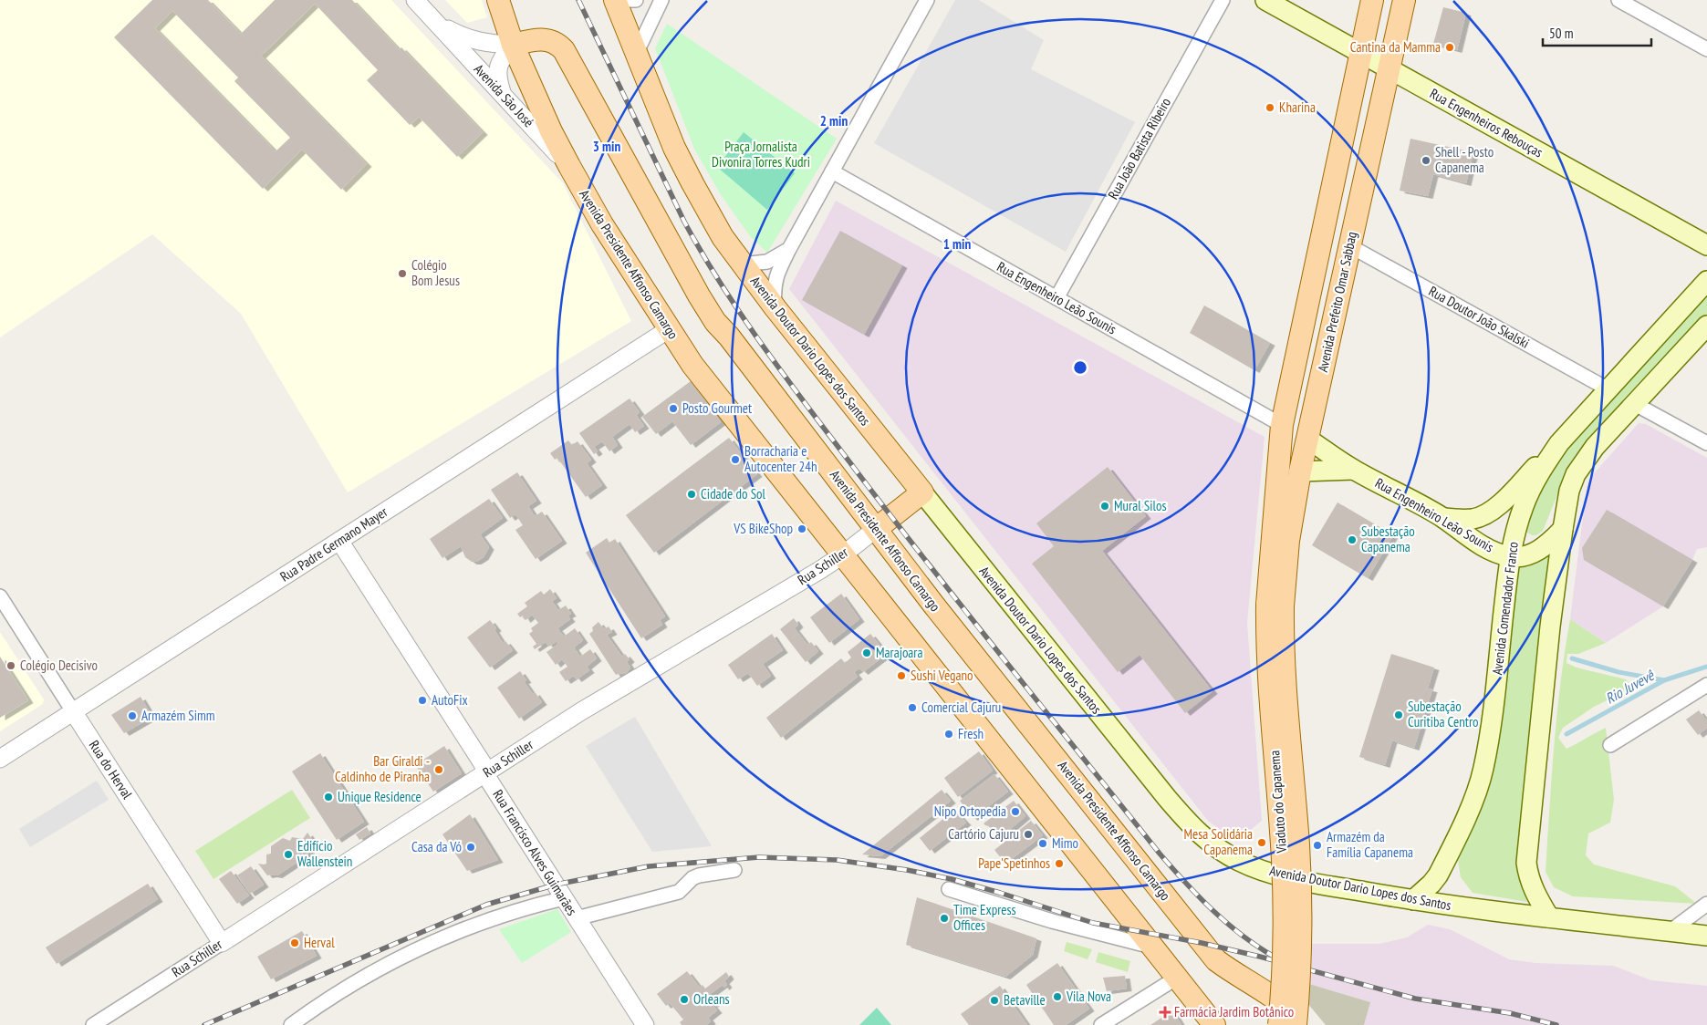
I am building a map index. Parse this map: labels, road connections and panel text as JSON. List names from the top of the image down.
{
  "streets": {
    "main road": [
      "Rua Engenheiros Rebouças",
      "Avenida Presidente Affonso Camargo",
      "Rua Engenheiro Leão Sounis",
      "Avenida Prefeito Omar Sabbag",
      "Avenida Doutor Dario Lopes dos Santos",
      "Rua Schiller",
      "Avenida Comendador Franco",
      "Viaduto do Capanema"
    ],
    "street": [
      "Avenida São José",
      "Rua João Batista Ribeiro",
      "Rua Doutor João Skalski",
      "Rua Padre Germano Mayer",
      "Rua do Herval",
      "Rua Francisco Alves Guimarães"
    ]
  },
  "crossings": [
    ["Avenida São José", "Avenida Presidente Affonso Camargo"],
    ["Rua Engenheiros Rebouças", "Avenida Prefeito Omar Sabbag"],
    ["Rua João Batista Ribeiro", "Rua Engenheiro Leão Sounis"],
    ["Avenida Presidente Affonso Camargo", "Rua Padre Germano Mayer"],
    ["Avenida Presidente Affonso Camargo", "Rua Schiller"],
    ["Rua Engenheiro Leão Sounis", "Avenida Prefeito Omar Sabbag"],
    ["Rua Engenheiro Leão Sounis", "Avenida Comendador Franco"],
    ["Avenida Prefeito Omar Sabbag", "Rua Doutor João Skalski"],
    ["Avenida Prefeito Omar Sabbag", "Viaduto do Capanema"],
    ["Rua Doutor João Skalski", "Avenida Comendador Franco"],
    ["Avenida Doutor Dario Lopes dos Santos", "Rua Schiller"],
    ["Avenida Doutor Dario Lopes dos Santos", "Avenida Comendador Franco"],
    ["Rua Padre Germano Mayer", "Rua do Herval"],
    ["Rua Padre Germano Mayer", "Rua Francisco Alves Guimarães"],
    ["Rua Schiller", "Rua do Herval"],
    ["Rua Schiller", "Rua Francisco Alves Guimarães"]
  ],
  "water": ["Rio Juvevê"],
  "parks": ["Praça Jornalista Divonira Torres Kudri"],
  "places": {
    "other": [
      "Cantina da Mamma",
      "Kharina",
      "Shell - Posto Capanema",
      "Colégio Bom Jesus",
      "Posto Gourmet",
      "Borracharia e Autocenter 24h",
      "Cidade do Sol",
      "Mural Silos",
      "VS BikeShop",
      "Subestação Capanema",
      "Marajoara",
      "Colégio Decisivo",
      "Sushi Vegano",
      "AutoFix",
      "Comercial Cajuru",
      "Subestação Curitiba Centro",
      "Armazém Simm",
      "Fresh",
      "Bar Giraldi - Caldinho de Piranha",
      "Unique Residence",
      "Nipo Ortopedia",
      "Cartório Cajuru",
      "Mesa Solidária Capanema",
      "Mimo",
      "Armazém da Família Capanema",
      "Casa da Vó",
      "Edifício Wallenstein",
      "Pape'Spetinhos",
      "Time Express Offices",
      "Herval",
      "Vila Nova",
      "Orleans",
      "Betaville"
    ],
    "health": ["Farmácia Jardim Botânico"]
  },
  "scale_bar": "50 m",
  "rings": ["2 min", "3 min", "1 min"]
}
